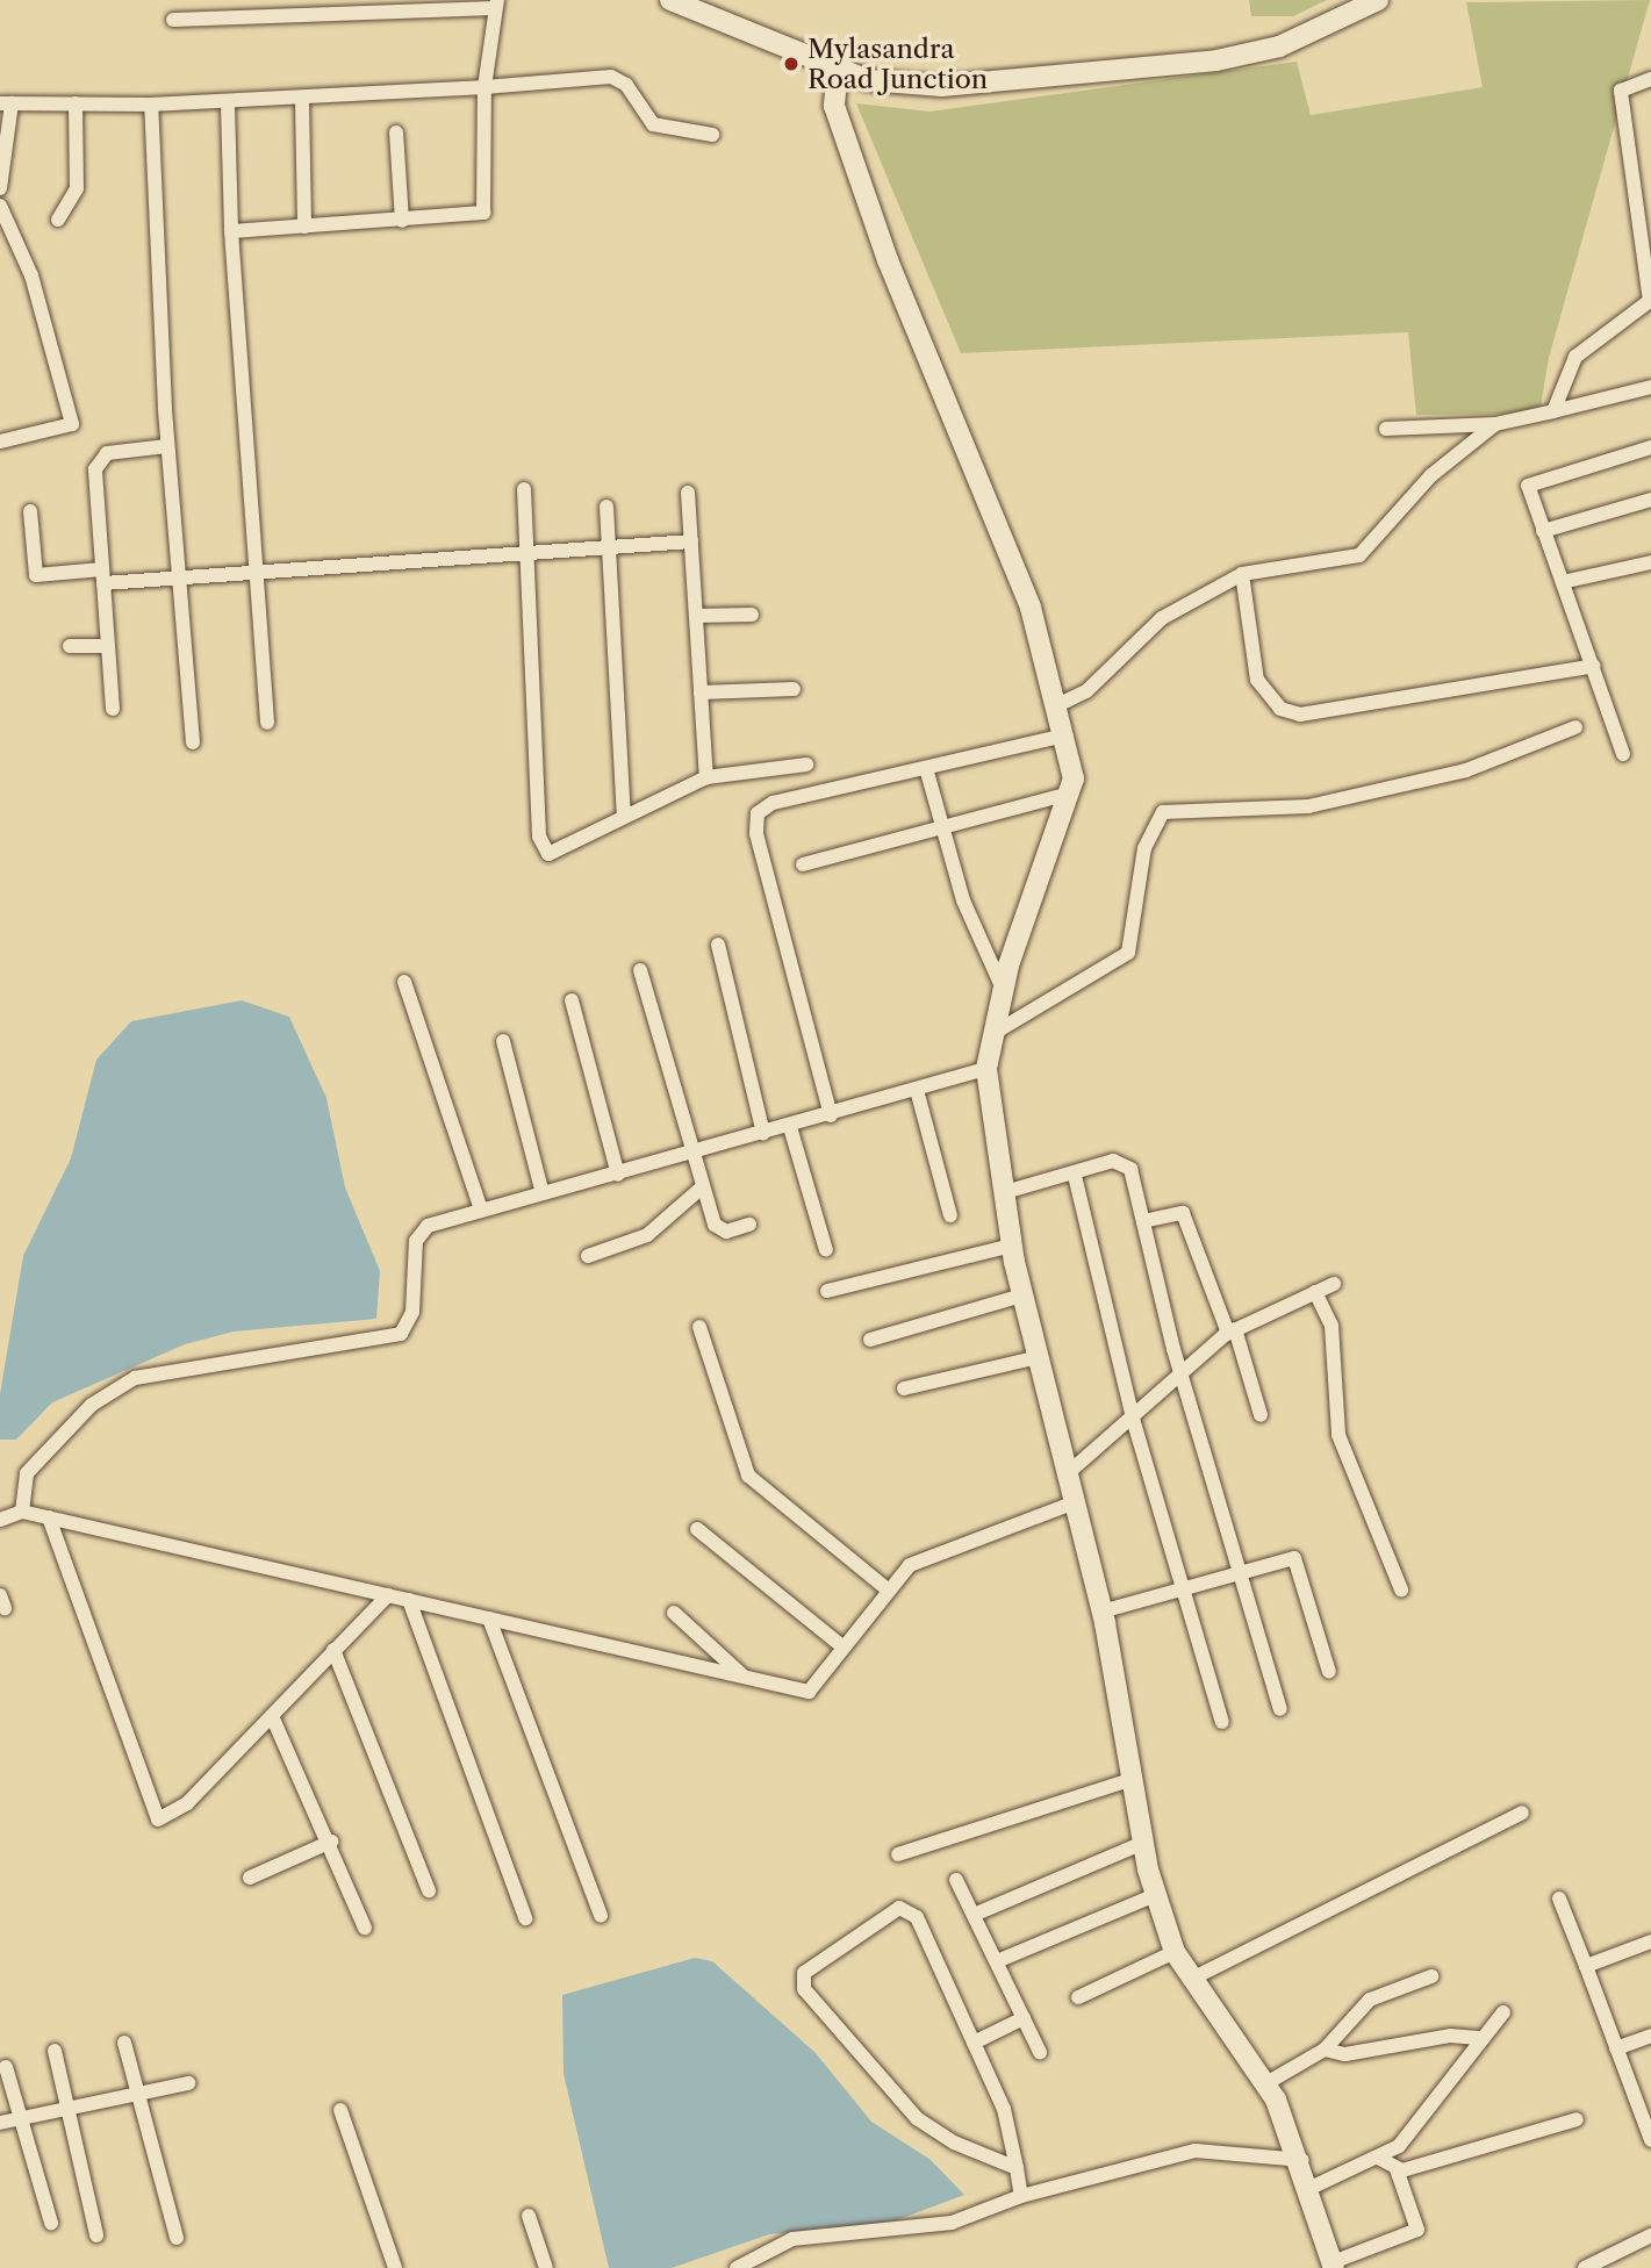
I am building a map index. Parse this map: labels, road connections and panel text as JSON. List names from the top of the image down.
{
  "places": ["Mylasandra Road Junction"]
}
